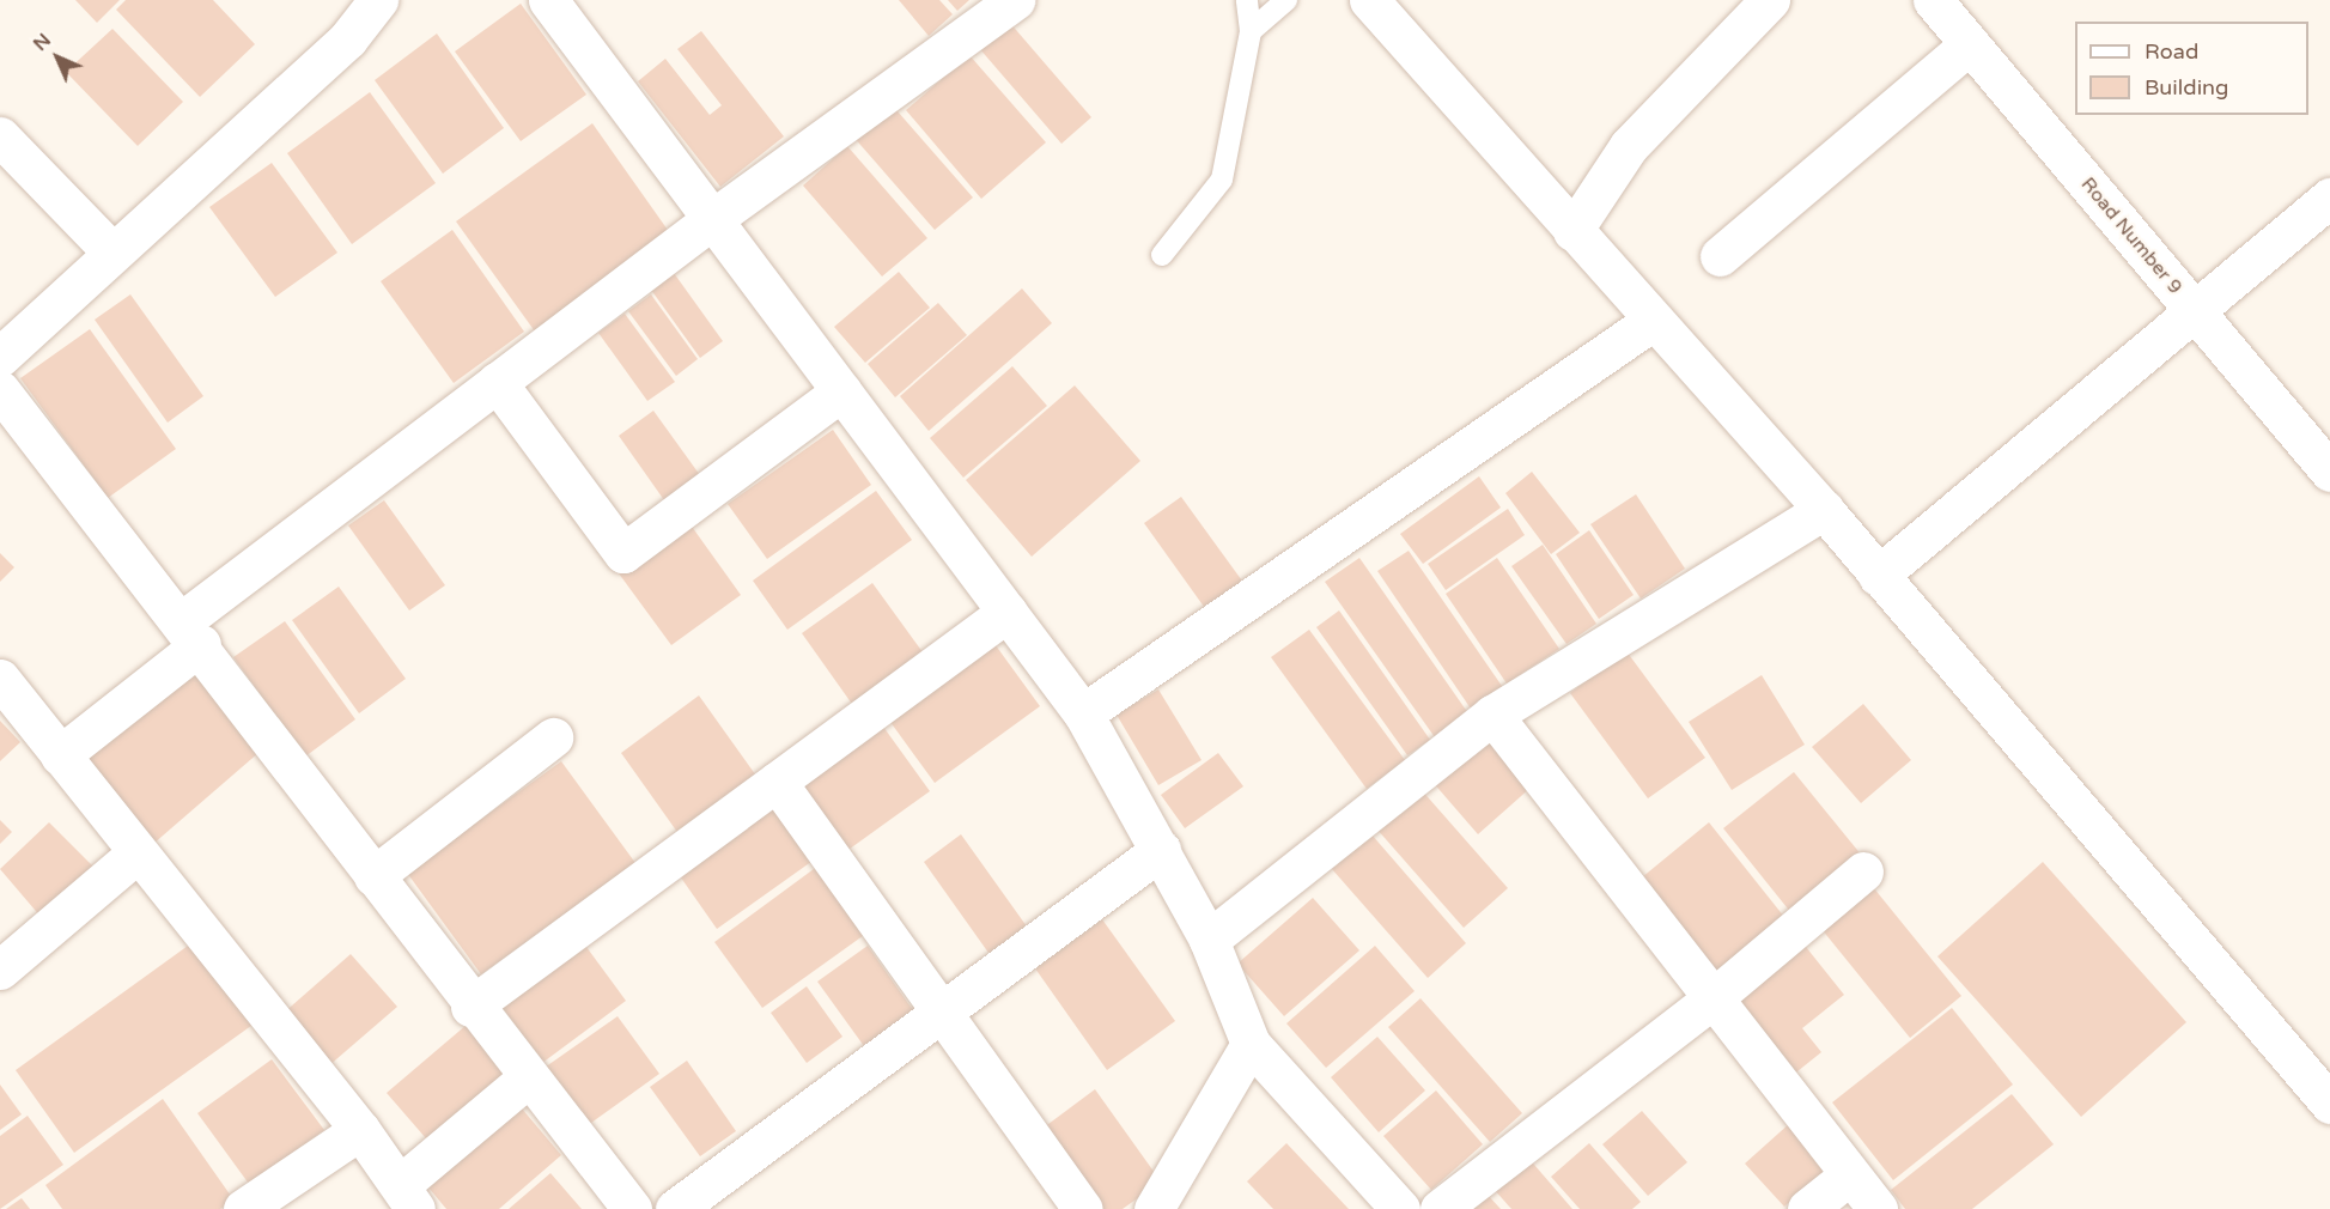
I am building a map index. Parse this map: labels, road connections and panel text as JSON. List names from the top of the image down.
{
  "streets": {
    "street": ["Road Number 9"]
  },
  "legend": ["Road", "Building"],
  "north": "top left"
}
